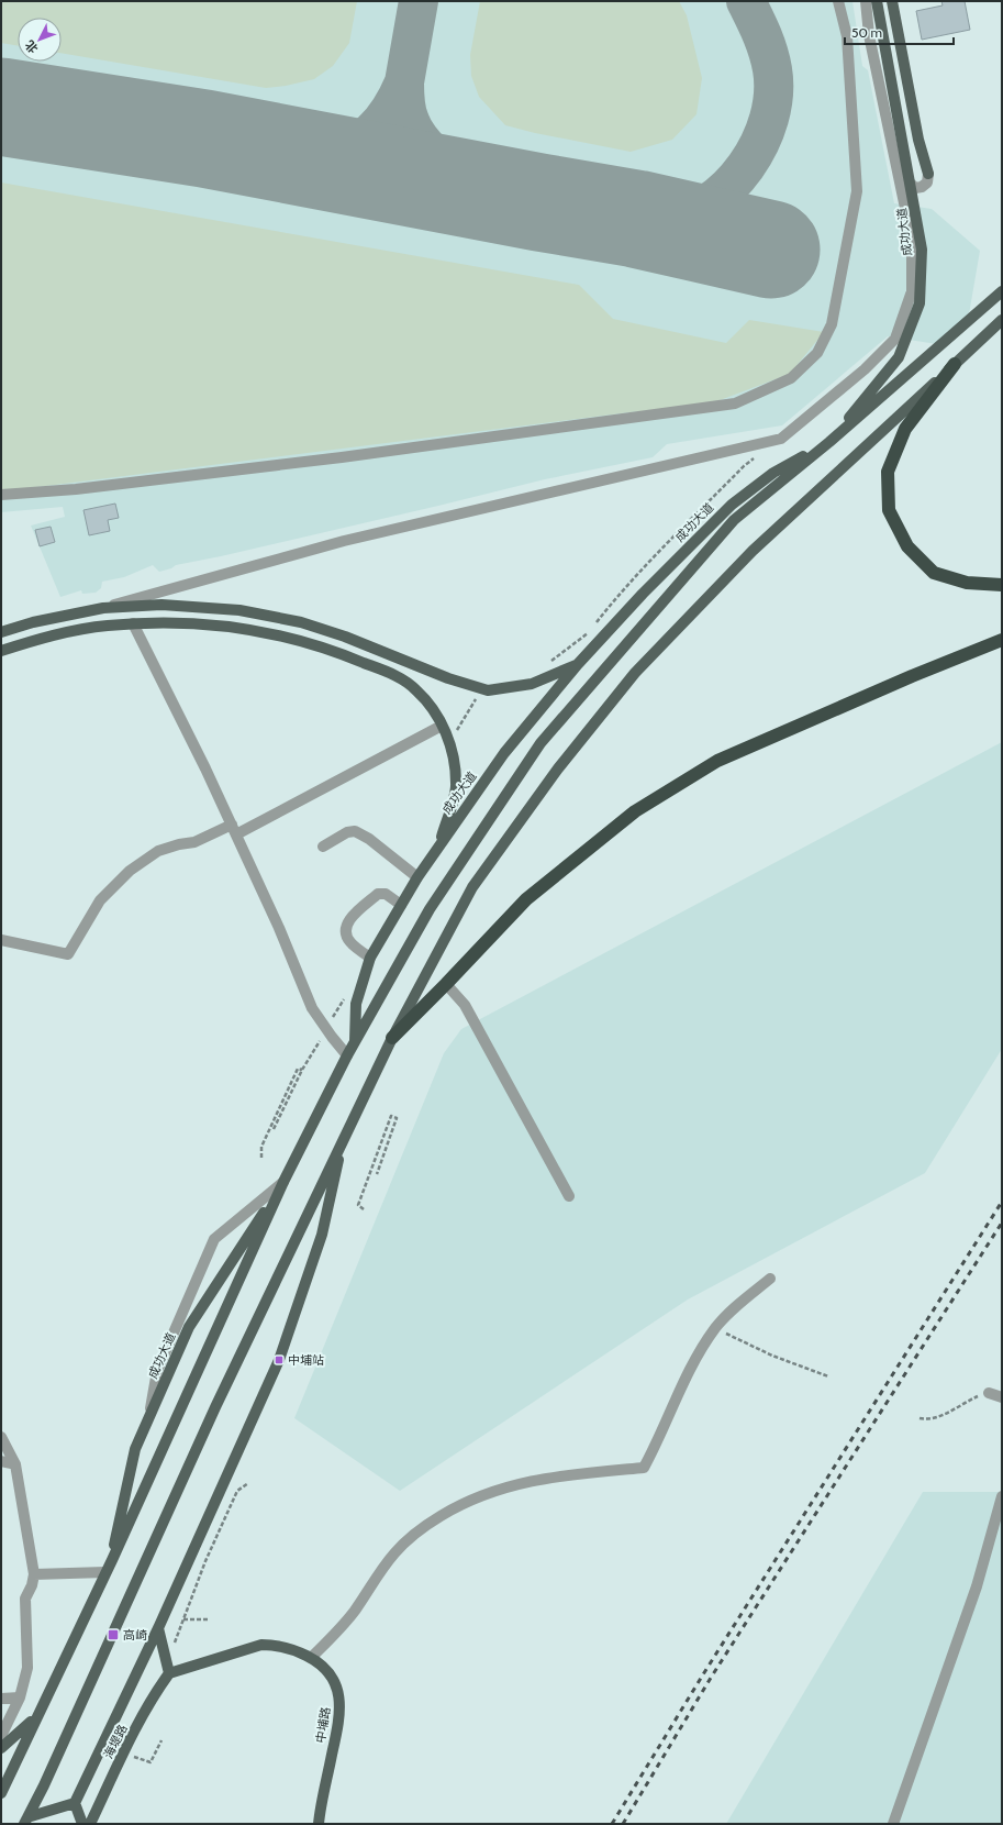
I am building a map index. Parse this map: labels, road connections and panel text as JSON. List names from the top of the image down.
{
  "streets": {
    "main road": ["成功大道", "中埔路", "海堤路"]
  },
  "crossings": [
    ["中埔路", "海堤路"]
  ],
  "places": {
    "transit": ["中埔站", "高崎"]
  },
  "scale_bar": "50 m",
  "north": "bottom left"
}
